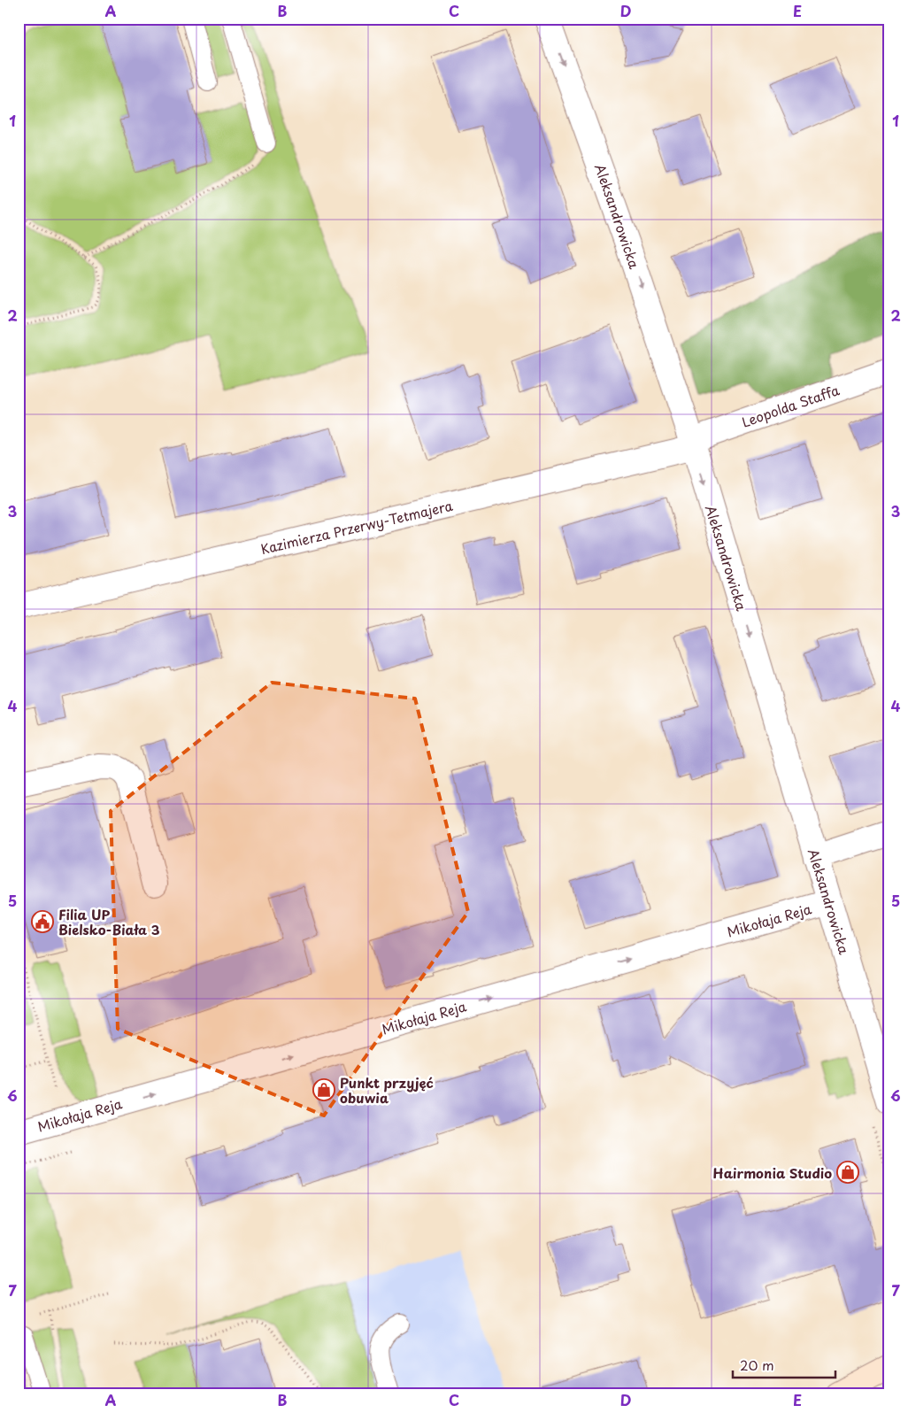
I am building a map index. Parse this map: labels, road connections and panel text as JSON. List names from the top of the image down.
{
  "streets": {
    "street": [
      "Aleksandrowicka",
      "Leopolda Staffa",
      "Kazimierza Przerwy-Tetmajera",
      "Mikołaja Reja"
    ]
  },
  "crossings": [
    ["Aleksandrowicka", "Leopolda Staffa"],
    ["Aleksandrowicka", "Kazimierza Przerwy-Tetmajera"],
    ["Aleksandrowicka", "Mikołaja Reja"],
    ["Leopolda Staffa", "Kazimierza Przerwy-Tetmajera"]
  ],
  "one_way": ["Aleksandrowicka", "Mikołaja Reja"],
  "places": {
    "public building": ["Filia UP Bielsko-Biała 3"],
    "shop": ["Punkt przyjęć obuwia", "Hairmonia Studio"]
  },
  "scale_bar": "20 m",
  "grid": {
    "columns": [
      "A",
      "B",
      "C",
      "D",
      "E"
    ],
    "rows": [
      "1",
      "2",
      "3",
      "4",
      "5",
      "6",
      "7"
    ]
  }
}
